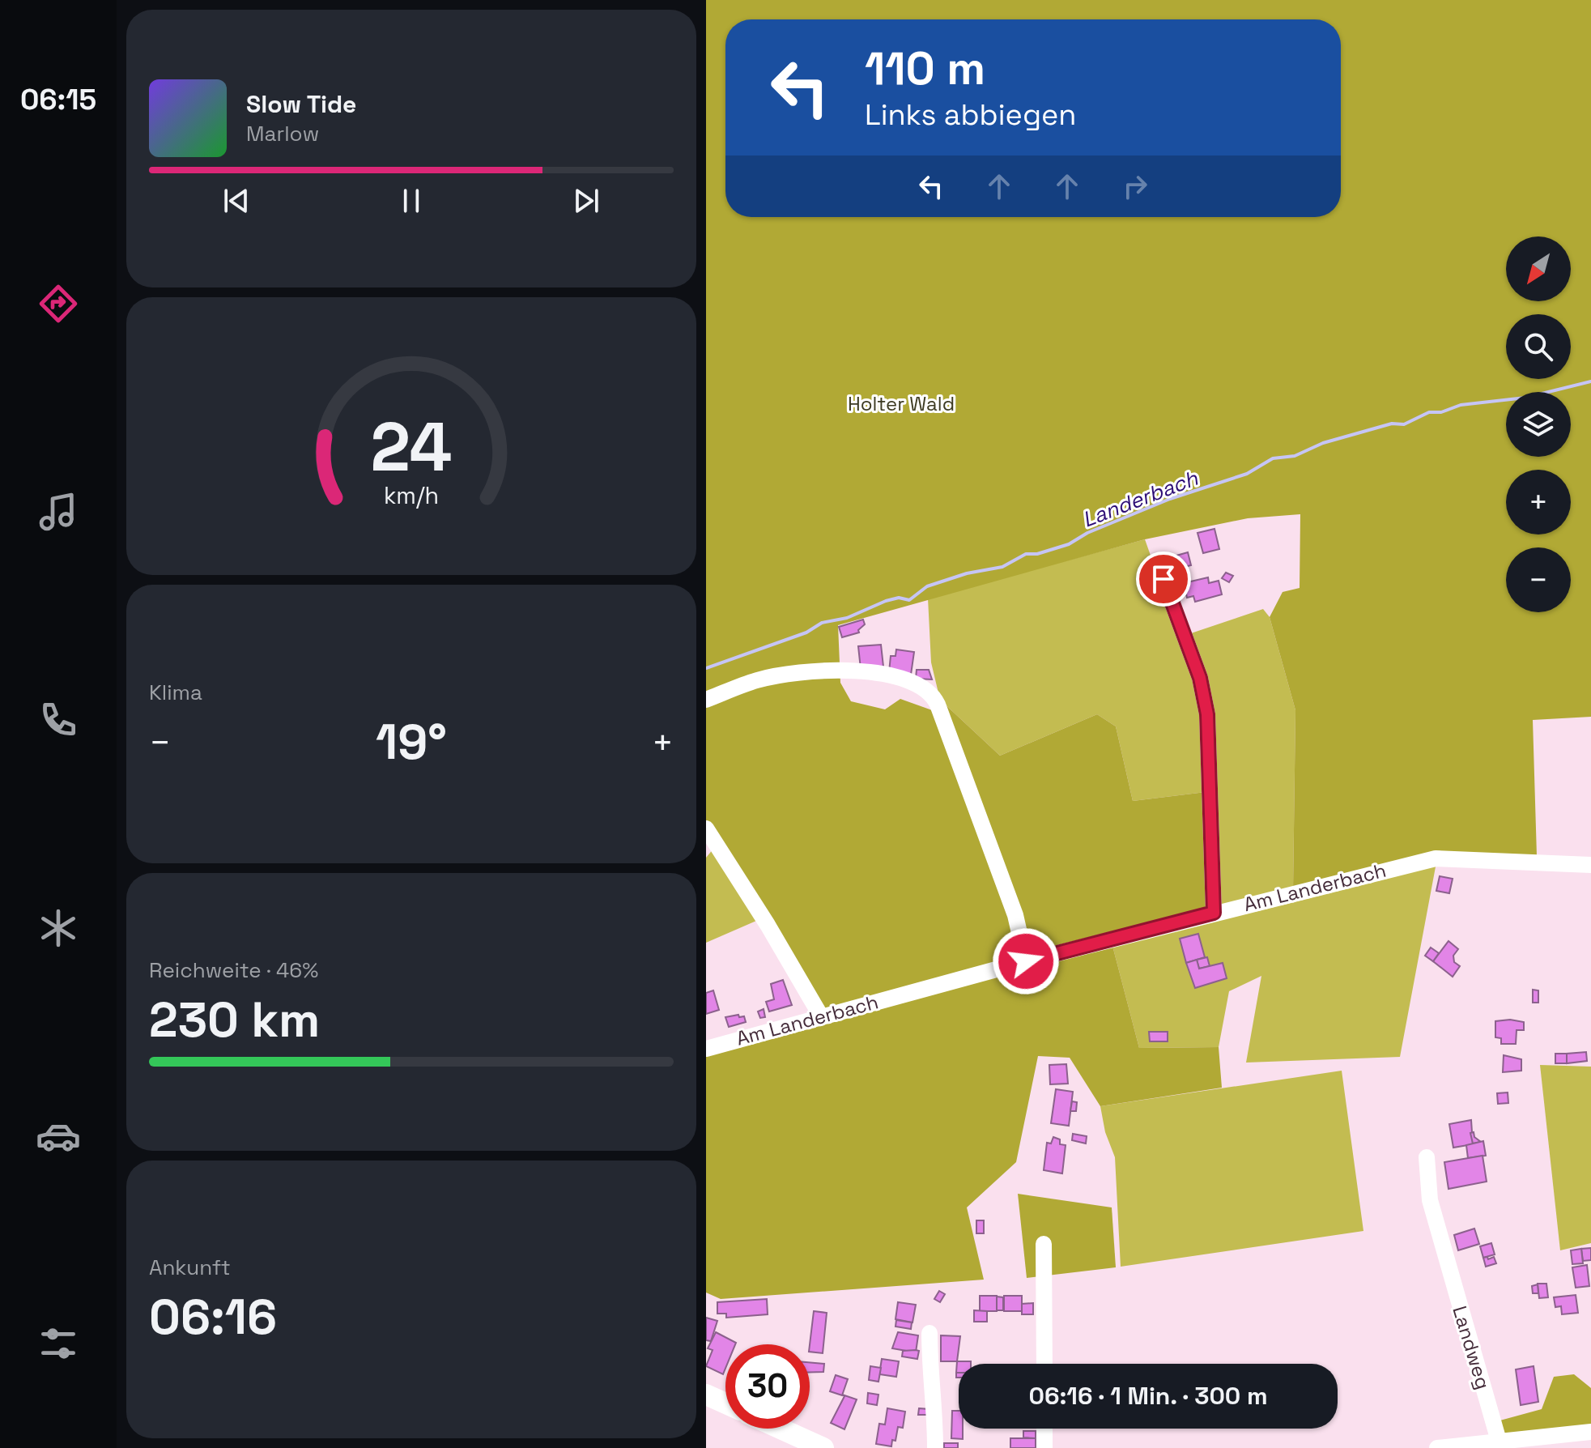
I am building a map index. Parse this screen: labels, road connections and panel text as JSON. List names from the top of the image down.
{
  "streets": {
    "street": ["Am Landerbach", "Landweg"]
  },
  "water": ["Landerbach"],
  "parks": ["Holter Wald"],
  "north": "bottom left",
  "page": {
    "tabs": "06:15",
    "turn": ["110 m", "Links abbiegen"],
    "song": ["Slow Tide", "Marlow"],
    "map_buttons": ["+", "−"],
    "tile": [
      "Klima",
      ["Reichweite · 46%", "230 km"],
      ["Ankunft", "06:16"]
    ],
    "heat": ["−", "19°", "+"],
    "limit": "30",
    "trip": "06:16 · 1 Min. · 300 m",
    "gauge": ["24", "km/h"]
  }
}
